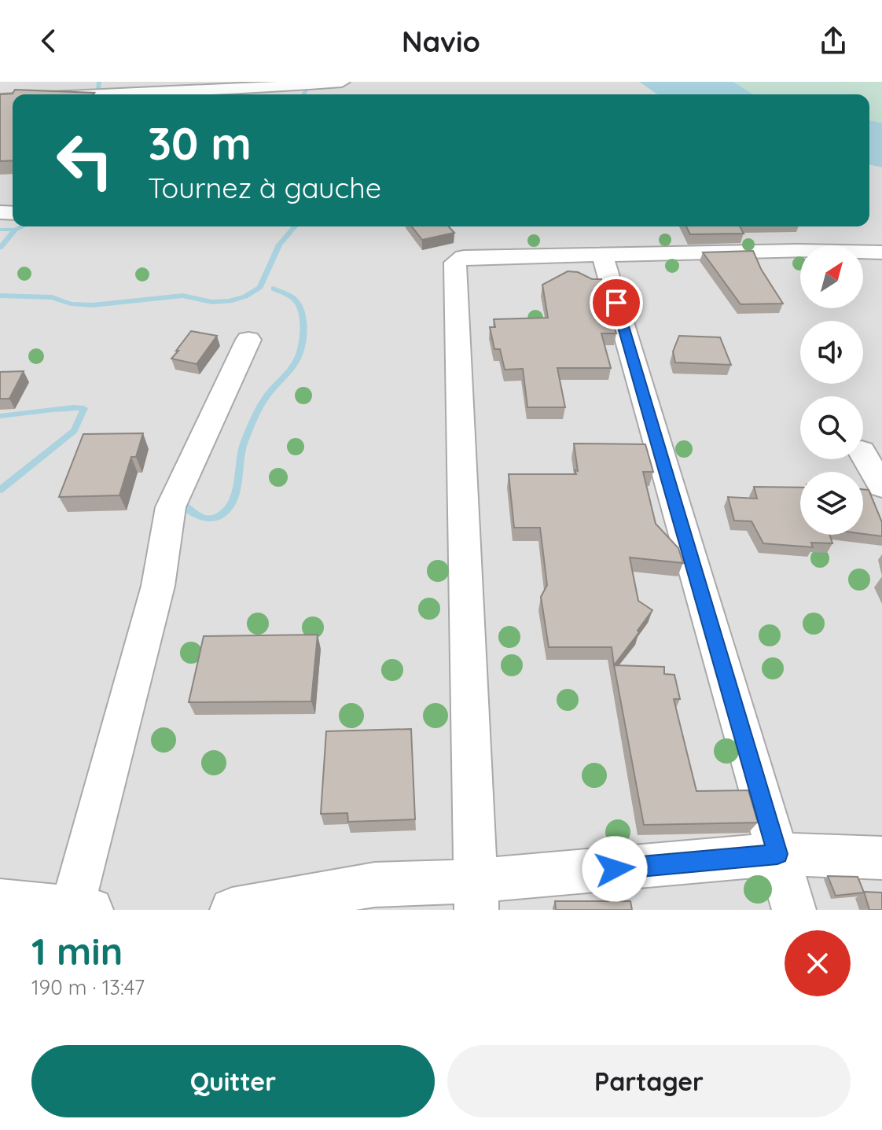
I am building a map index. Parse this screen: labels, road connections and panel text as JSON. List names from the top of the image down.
{
  "north": "top right",
  "page": {
    "header": "Navio",
    "turn": ["30 m", "Tournez à gauche"],
    "heading": ["1 min", "190 m · 13:47"],
    "buttons": ["Quitter", "Partager"]
  }
}
